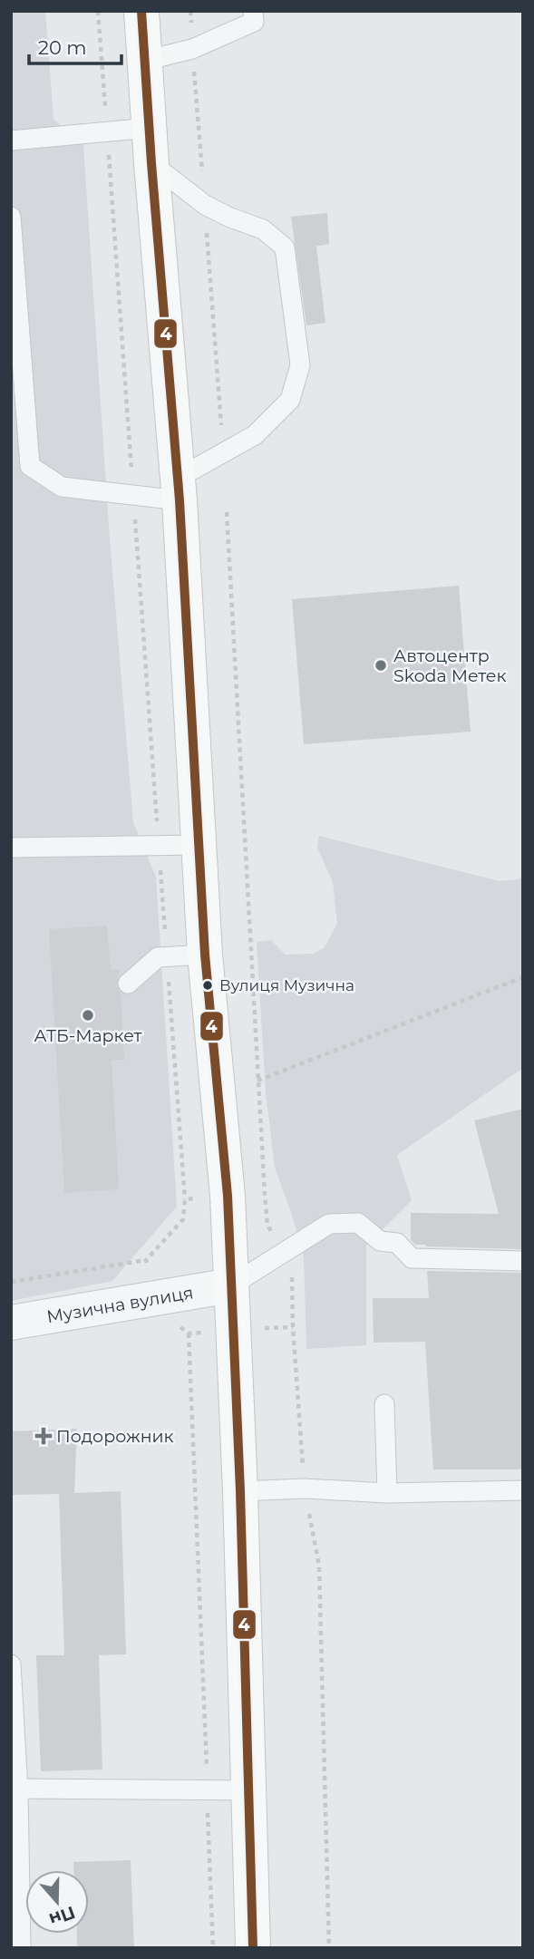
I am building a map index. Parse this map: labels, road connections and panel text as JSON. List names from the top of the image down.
{
  "streets": {
    "street": ["Музична вулиця"]
  },
  "places": {
    "other": ["Автоцентр Skoda Метек", "Вулиця Музична", "АТБ-Маркет"],
    "health": ["Подорожник"]
  },
  "lines": ["transit line 4"],
  "scale_bar": "20 m",
  "north": "bottom"
}
